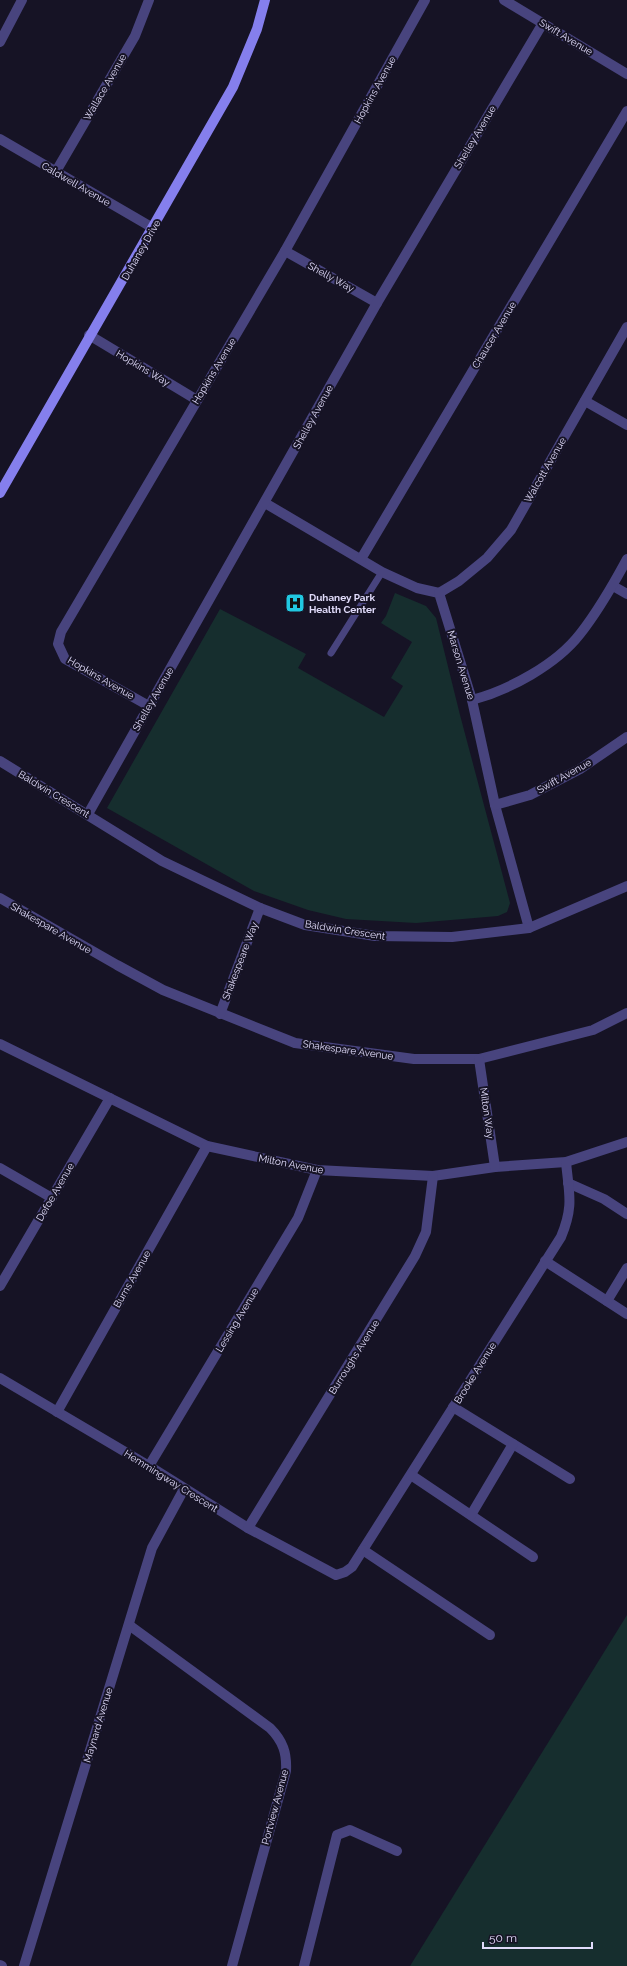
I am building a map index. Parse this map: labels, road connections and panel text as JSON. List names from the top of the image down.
{
  "streets": {
    "street": [
      "Swift Avenue",
      "Wallace Avenue",
      "Hopkins Avenue",
      "Shelley Avenue",
      "Caldwell Avenue",
      "Duhaney Drive",
      "Shelly Way",
      "Chaucer Avenue",
      "Hopkins Way",
      "Walcott Avenue",
      "Marson Avenue",
      "Baldwin Crescent",
      "Shakespare Avenue",
      "Shakespeare Way",
      "Milton Way",
      "Milton Avenue",
      "Defoe Avenue",
      "Burns Avenue",
      "Lessing Avenue",
      "Burroughs Avenue",
      "Brooke Avenue",
      "Hemmingway Crescent",
      "Maynard Avenue",
      "Portview Avenue"
    ]
  },
  "crossings": [
    ["Swift Avenue", "Shelley Avenue"],
    ["Swift Avenue", "Marson Avenue"],
    ["Wallace Avenue", "Caldwell Avenue"],
    ["Hopkins Avenue", "Shelley Avenue"],
    ["Hopkins Avenue", "Shelly Way"],
    ["Hopkins Avenue", "Hopkins Way"],
    ["Shelley Avenue", "Shelly Way"],
    ["Shelley Avenue", "Baldwin Crescent"],
    ["Caldwell Avenue", "Duhaney Drive"],
    ["Duhaney Drive", "Hopkins Way"],
    ["Walcott Avenue", "Marson Avenue"],
    ["Marson Avenue", "Baldwin Crescent"],
    ["Baldwin Crescent", "Shakespeare Way"],
    ["Shakespare Avenue", "Shakespeare Way"],
    ["Shakespare Avenue", "Milton Way"],
    ["Milton Way", "Milton Avenue"],
    ["Milton Avenue", "Defoe Avenue"],
    ["Milton Avenue", "Burns Avenue"],
    ["Milton Avenue", "Lessing Avenue"],
    ["Milton Avenue", "Burroughs Avenue"],
    ["Milton Avenue", "Brooke Avenue"],
    ["Burns Avenue", "Hemmingway Crescent"],
    ["Lessing Avenue", "Hemmingway Crescent"],
    ["Burroughs Avenue", "Hemmingway Crescent"],
    ["Brooke Avenue", "Hemmingway Crescent"],
    ["Hemmingway Crescent", "Maynard Avenue"],
    ["Maynard Avenue", "Portview Avenue"]
  ],
  "places": {
    "hospital": ["Duhaney Park Health Center"]
  },
  "scale_bar": "50 m"
}
